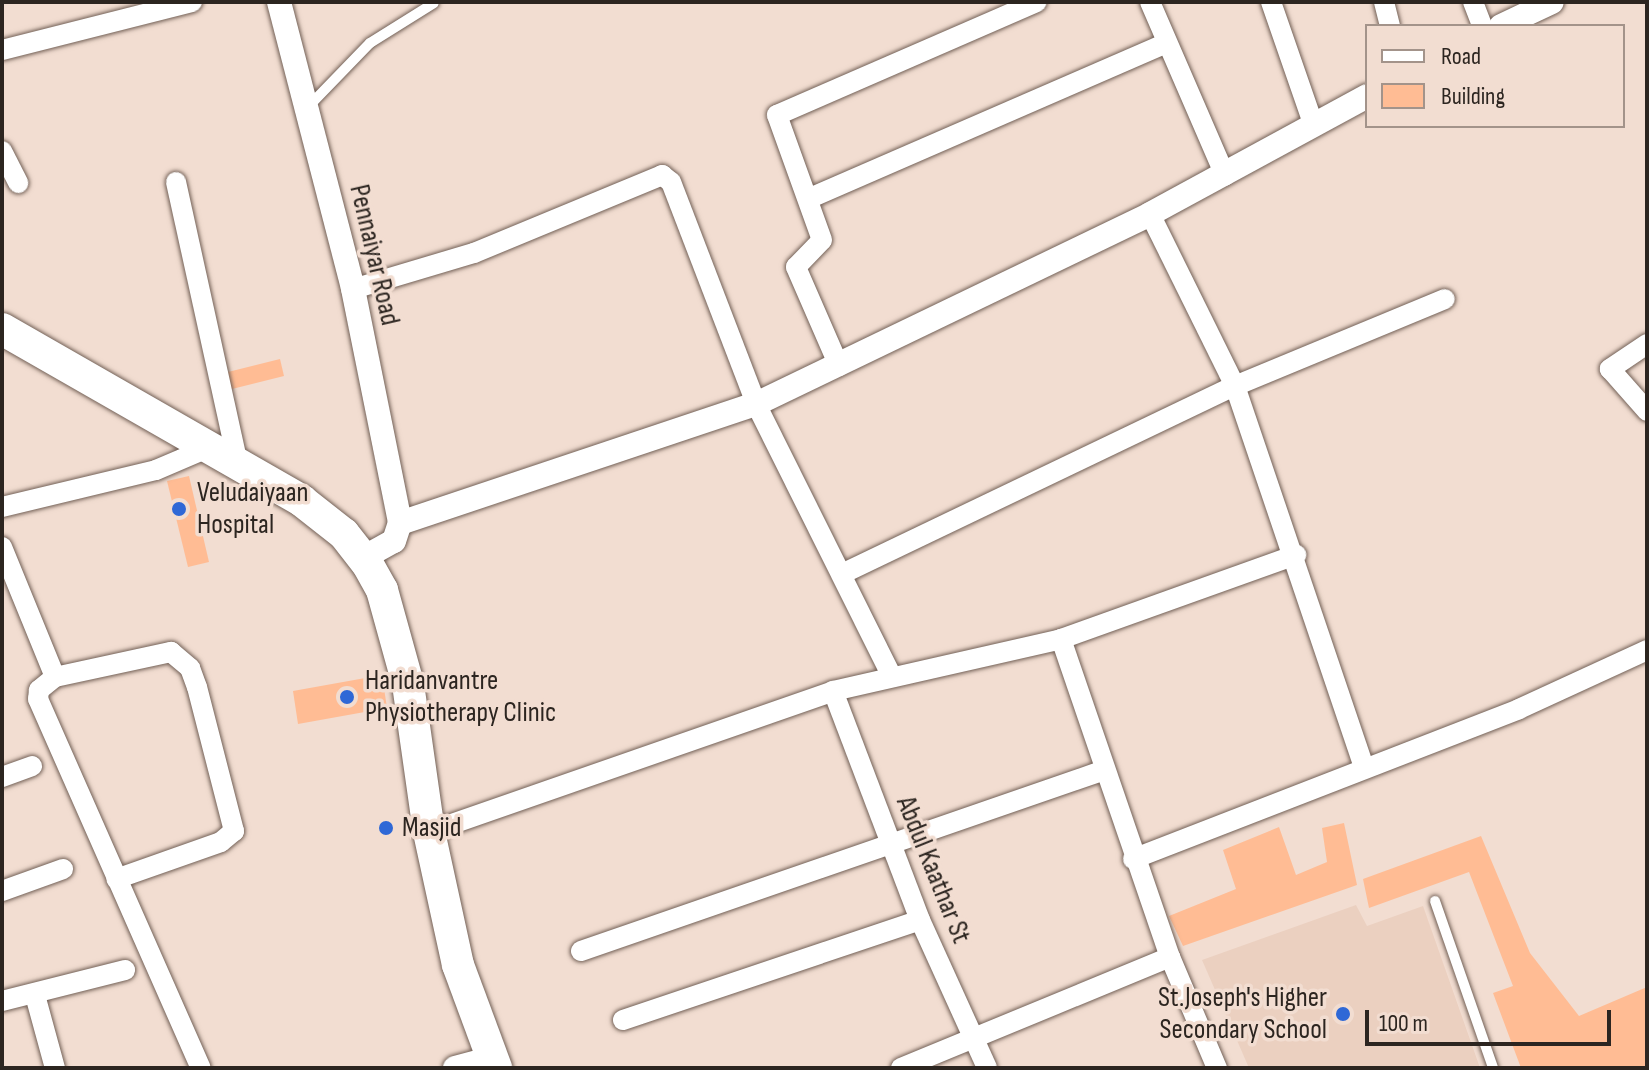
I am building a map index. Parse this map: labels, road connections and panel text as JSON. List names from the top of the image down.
{
  "streets": {
    "street": ["Pennaiyar Road", "Abdul Kaathar St"]
  },
  "places": [
    "Veludaiyaan Hospital",
    "Haridanvantre Physiotherapy Clinic",
    "Masjid",
    "St.Joseph's Higher Secondary School"
  ],
  "legend": ["Road", "Building"],
  "scale_bar": "100 m"
}
